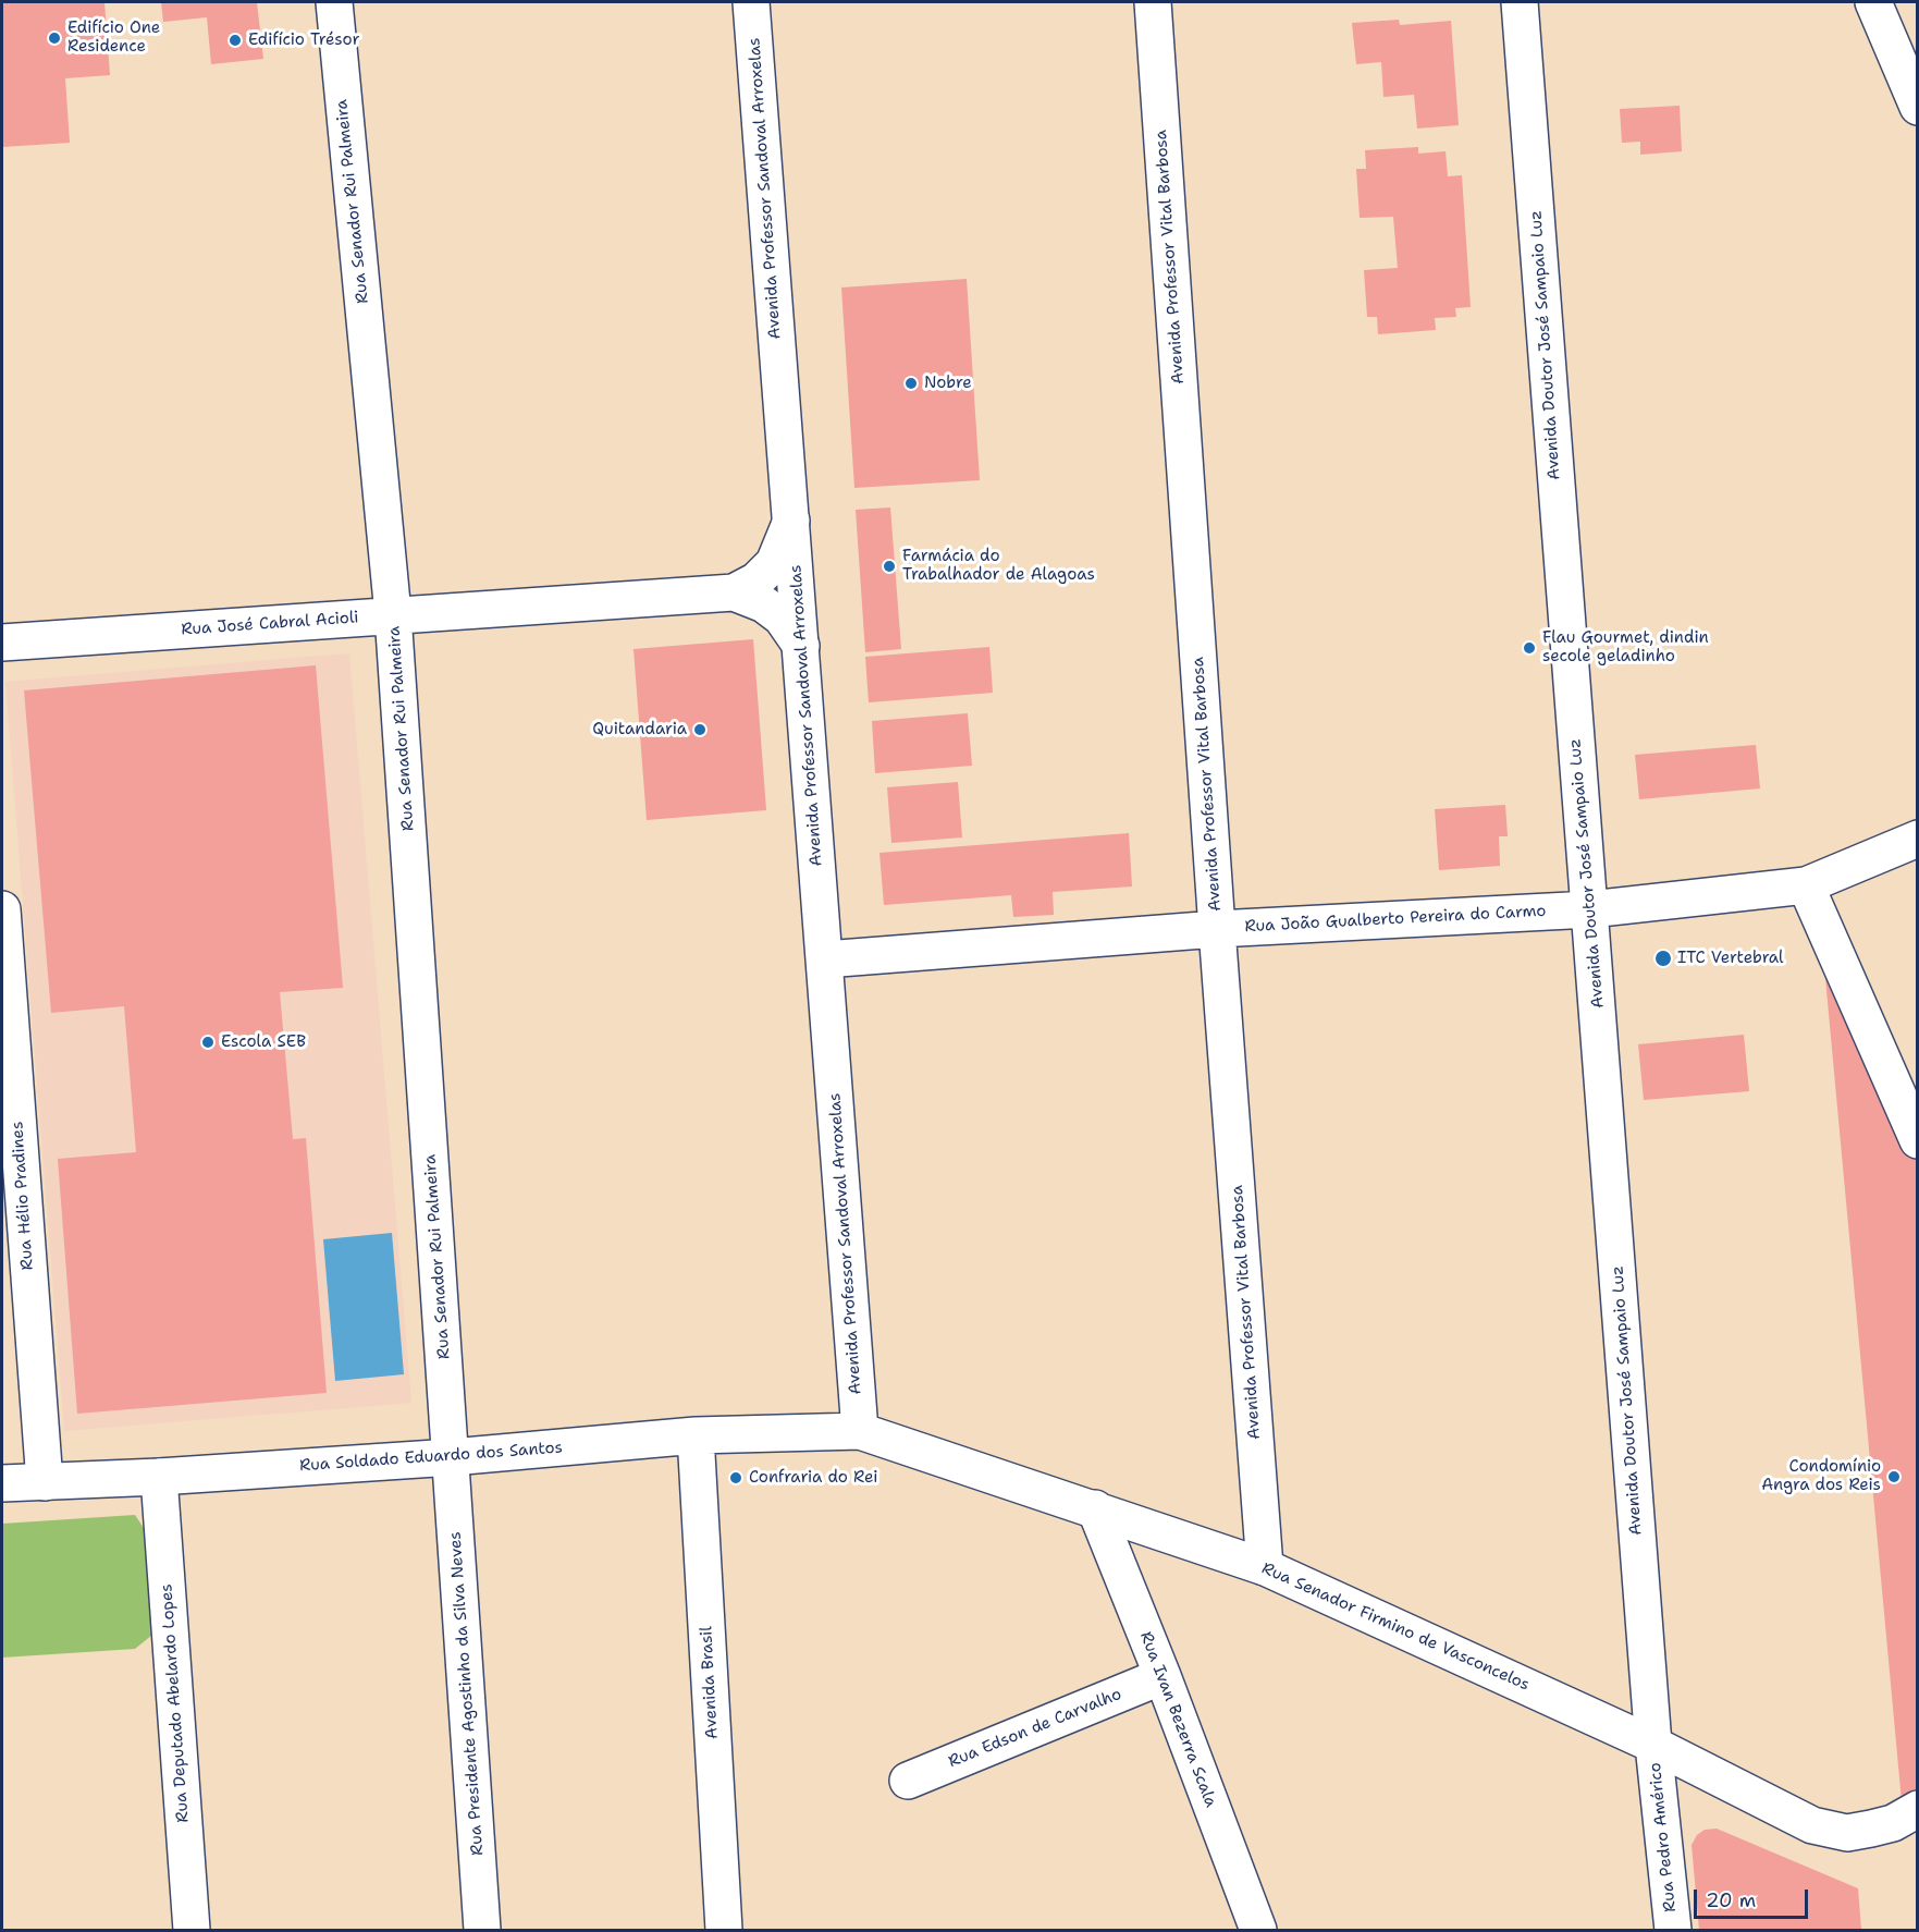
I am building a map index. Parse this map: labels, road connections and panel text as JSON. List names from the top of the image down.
{
  "streets": {
    "street": [
      "Avenida Professor Sandoval Arroxelas",
      "Rua Senador Rui Palmeira",
      "Avenida Professor Vital Barbosa",
      "Avenida Doutor José Sampaio Luz",
      "Rua José Cabral Acioli",
      "Rua João Gualberto Pereira do Carmo",
      "Rua Hélio Pradines",
      "Rua Soldado Eduardo dos Santos",
      "Rua Senador Firmino de Vasconcelos",
      "Avenida Brasil",
      "Rua Presidente Agostinho da Silva Neves",
      "Rua Deputado Abelardo Lopes",
      "Rua Ivan Bezerra Scala",
      "Rua Edson de Carvalho",
      "Rua Pedro Américo"
    ]
  },
  "crossings": [
    ["Avenida Professor Sandoval Arroxelas", "Rua José Cabral Acioli"],
    ["Avenida Professor Sandoval Arroxelas", "Rua João Gualberto Pereira do Carmo"],
    ["Avenida Professor Sandoval Arroxelas", "Rua Soldado Eduardo dos Santos"],
    ["Avenida Professor Sandoval Arroxelas", "Rua Senador Firmino de Vasconcelos"],
    ["Rua Senador Rui Palmeira", "Rua José Cabral Acioli"],
    ["Rua Senador Rui Palmeira", "Rua Soldado Eduardo dos Santos"],
    ["Rua Senador Rui Palmeira", "Rua Presidente Agostinho da Silva Neves"],
    ["Avenida Professor Vital Barbosa", "Rua João Gualberto Pereira do Carmo"],
    ["Avenida Professor Vital Barbosa", "Rua Senador Firmino de Vasconcelos"],
    ["Avenida Doutor José Sampaio Luz", "Rua João Gualberto Pereira do Carmo"],
    ["Avenida Doutor José Sampaio Luz", "Rua Senador Firmino de Vasconcelos"],
    ["Avenida Doutor José Sampaio Luz", "Rua Pedro Américo"],
    ["Rua Hélio Pradines", "Rua Soldado Eduardo dos Santos"],
    ["Rua Soldado Eduardo dos Santos", "Rua Senador Firmino de Vasconcelos"],
    ["Rua Soldado Eduardo dos Santos", "Avenida Brasil"],
    ["Rua Soldado Eduardo dos Santos", "Rua Presidente Agostinho da Silva Neves"],
    ["Rua Soldado Eduardo dos Santos", "Rua Deputado Abelardo Lopes"],
    ["Rua Senador Firmino de Vasconcelos", "Rua Ivan Bezerra Scala"],
    ["Rua Senador Firmino de Vasconcelos", "Rua Pedro Américo"],
    ["Rua Ivan Bezerra Scala", "Rua Edson de Carvalho"]
  ],
  "places": [
    "Edifício One Residence",
    "Edifício Trésor",
    "Nobre",
    "Farmácia do Trabalhador de Alagoas",
    "Flau Gourmet, dindin secole geladinho",
    "Quitandaria",
    "ITC Vertebral",
    "Escola SEB",
    "Condomínio Angra dos Reis",
    "Confraria do Rei"
  ],
  "scale_bar": "20 m"
}
